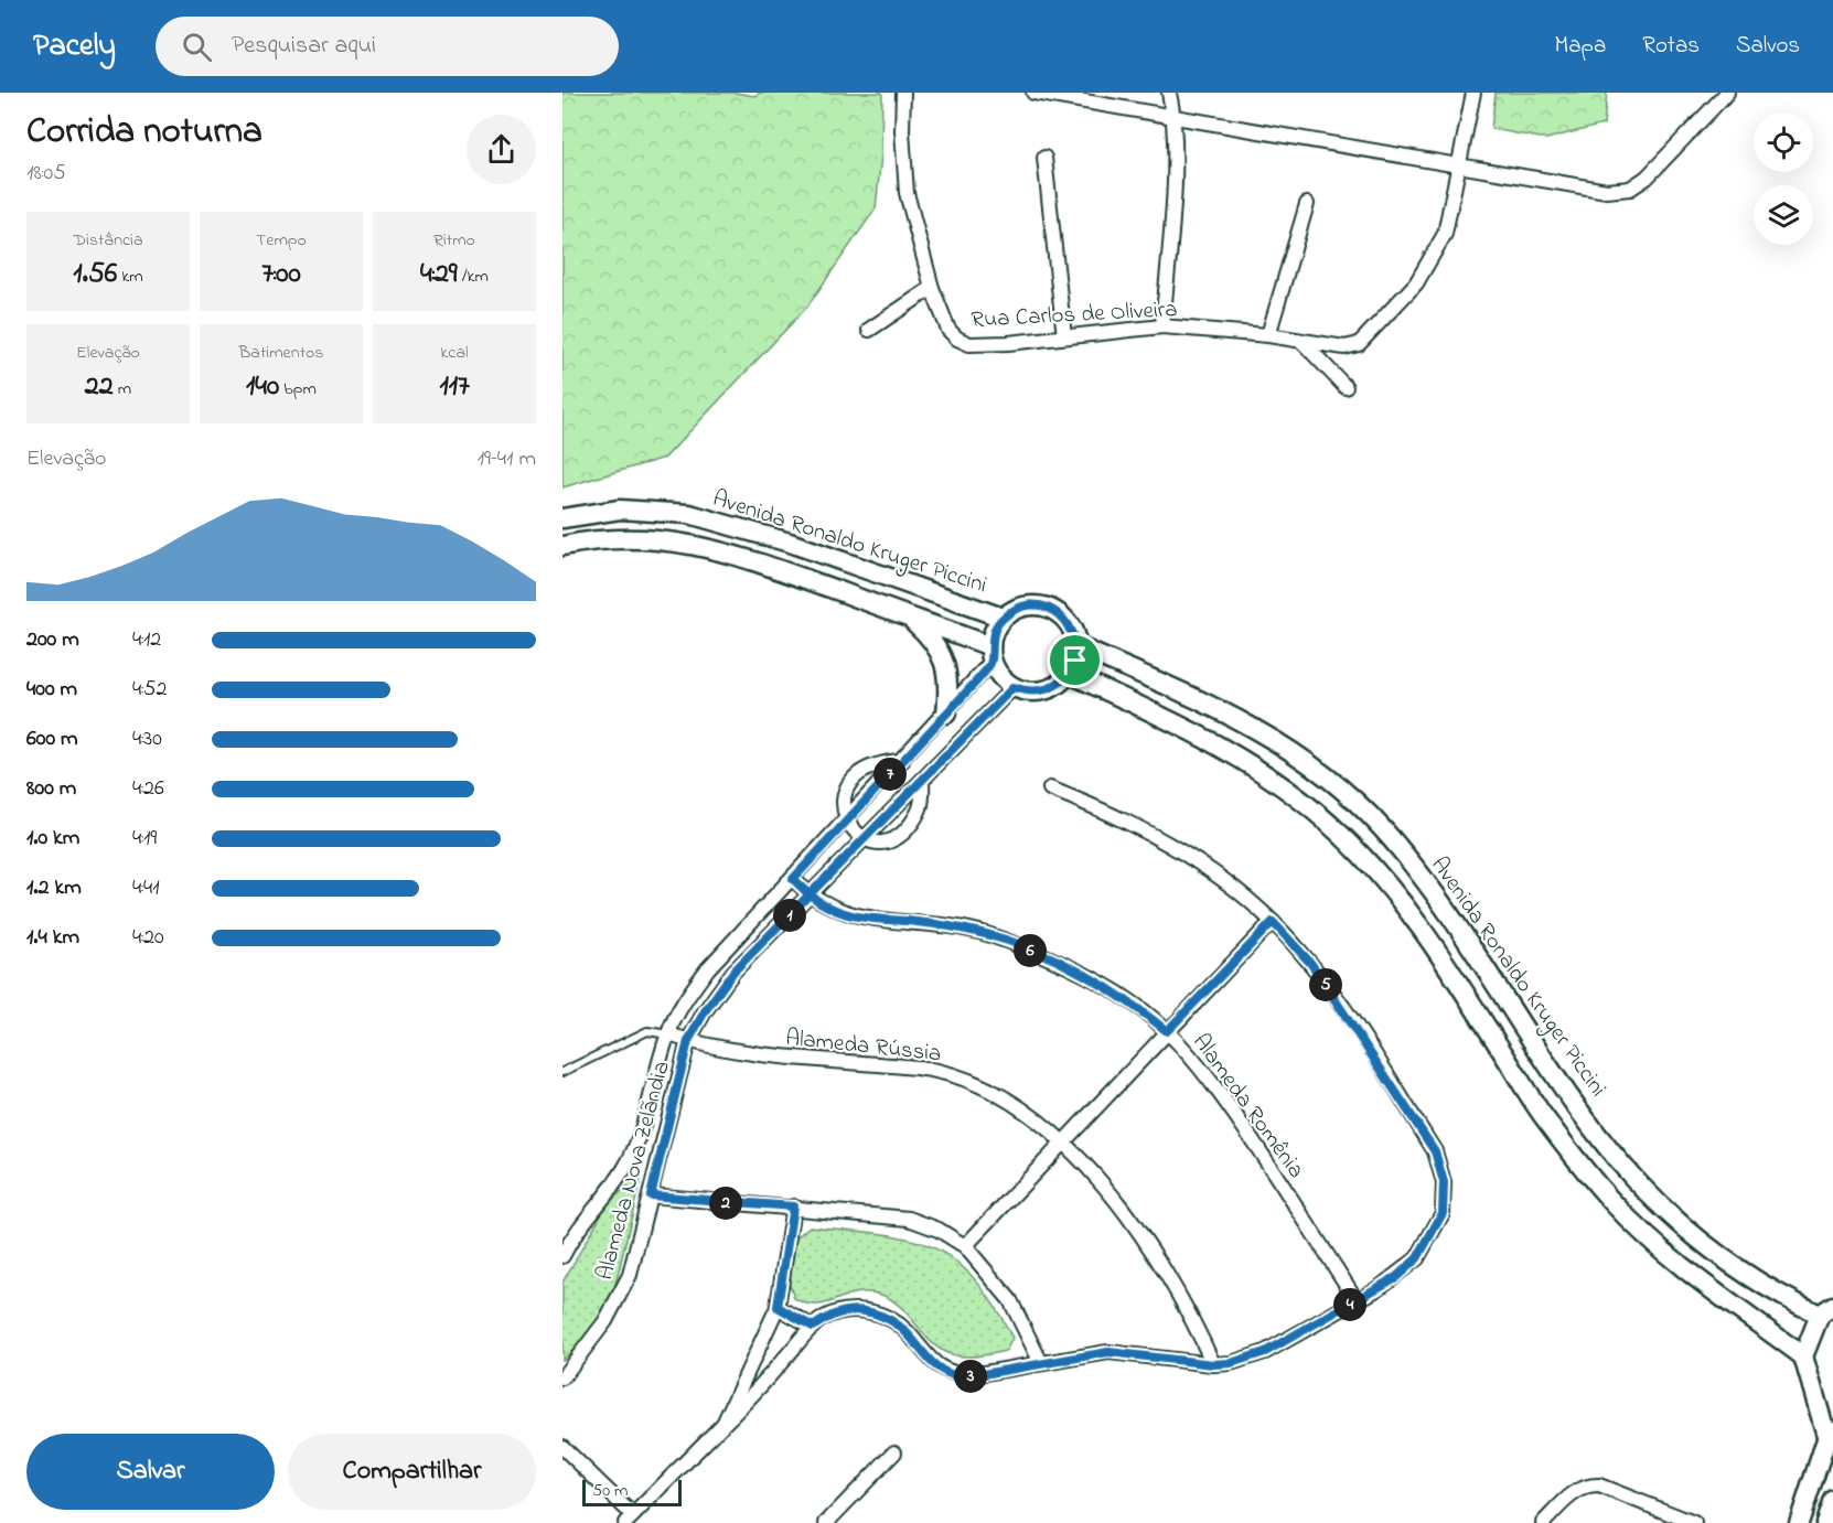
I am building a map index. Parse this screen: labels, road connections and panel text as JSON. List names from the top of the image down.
{
  "streets": {
    "main road": ["Avenida Ronaldo Kruger Piccini"],
    "street": [
      "Rua Carlos de Oliveira",
      "Alameda Rússia",
      "Alameda Romênia",
      "Alameda Nova Zelãndia"
    ]
  },
  "crossings": [
    ["Avenida Ronaldo Kruger Piccini", "Alameda Nova Zelãndia"],
    ["Alameda Rússia", "Alameda Nova Zelãndia"],
    ["Alameda Romênia", "Alameda Nova Zelãndia"]
  ],
  "scale_bar": "50 m",
  "page": {
    "header": "Pacely",
    "search": "Pesquisar aqui",
    "nav": ["Mapa", "Rotas", "Salvos"],
    "heading": ["Corrida noturna", "18:05"],
    "stats": [
      ["Distância", "1.56 km"],
      ["Tempo", "7:00"],
      ["Ritmo", "4:29 /km"],
      ["Elevação", "22 m"],
      ["Batimentos", "140 bpm"],
      ["kcal", "117"]
    ],
    "chart": ["Elevação", "19–41 m"],
    "list": [
      {
        "name": "200 m",
        "note": "4:12"
      },
      {
        "name": "400 m",
        "note": "4:52"
      },
      {
        "name": "600 m",
        "note": "4:30"
      },
      {
        "name": "800 m",
        "note": "4:26"
      },
      {
        "name": "1.0 km",
        "note": "4:19"
      },
      {
        "name": "1.2 km",
        "note": "4:41"
      },
      {
        "name": "1.4 km",
        "note": "4:20"
      }
    ],
    "pins": [
      "7",
      "1",
      "6",
      "5",
      "2",
      "4",
      "3"
    ],
    "buttons": ["Salvar", "Compartilhar"],
    "scale": "50 m"
  }
}
